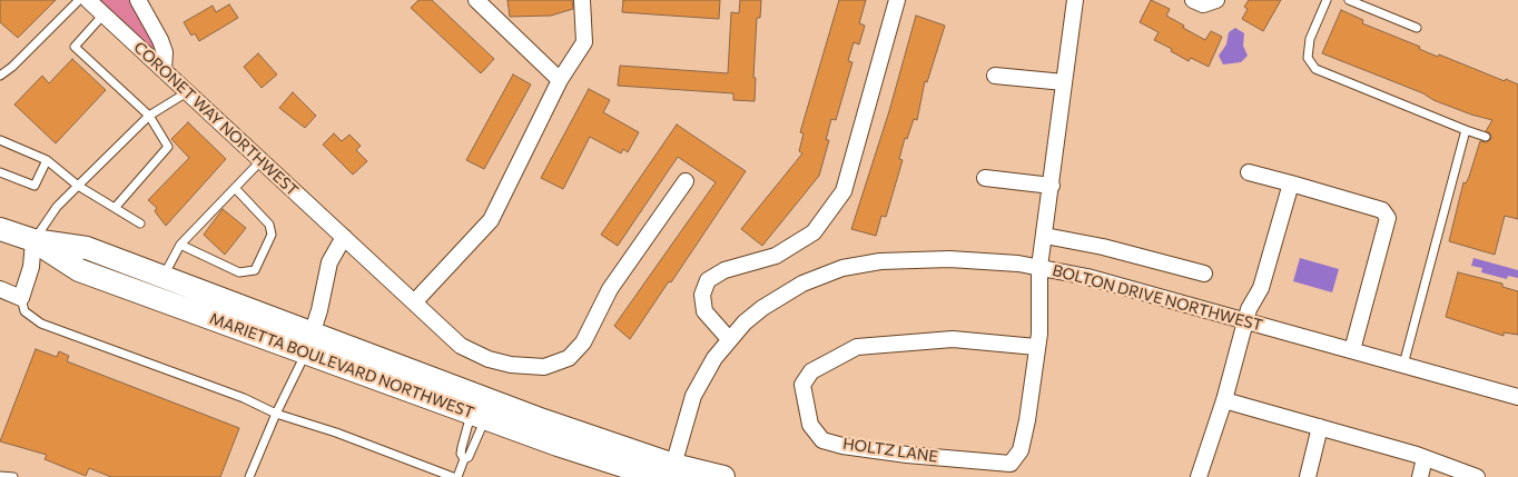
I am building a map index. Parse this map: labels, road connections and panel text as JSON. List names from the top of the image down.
{
  "streets": {
    "main road": ["MARIETTA BOULEVARD NORTHWEST"],
    "street": ["CORONET WAY NORTHWEST", "BOLTON DRIVE NORTHWEST", "HOLTZ LANE"]
  },
  "crossings": [
    ["BOLTON DRIVE NORTHWEST", "MARIETTA BOULEVARD NORTHWEST"],
    ["BOLTON DRIVE NORTHWEST", "HOLTZ LANE"]
  ]
}
